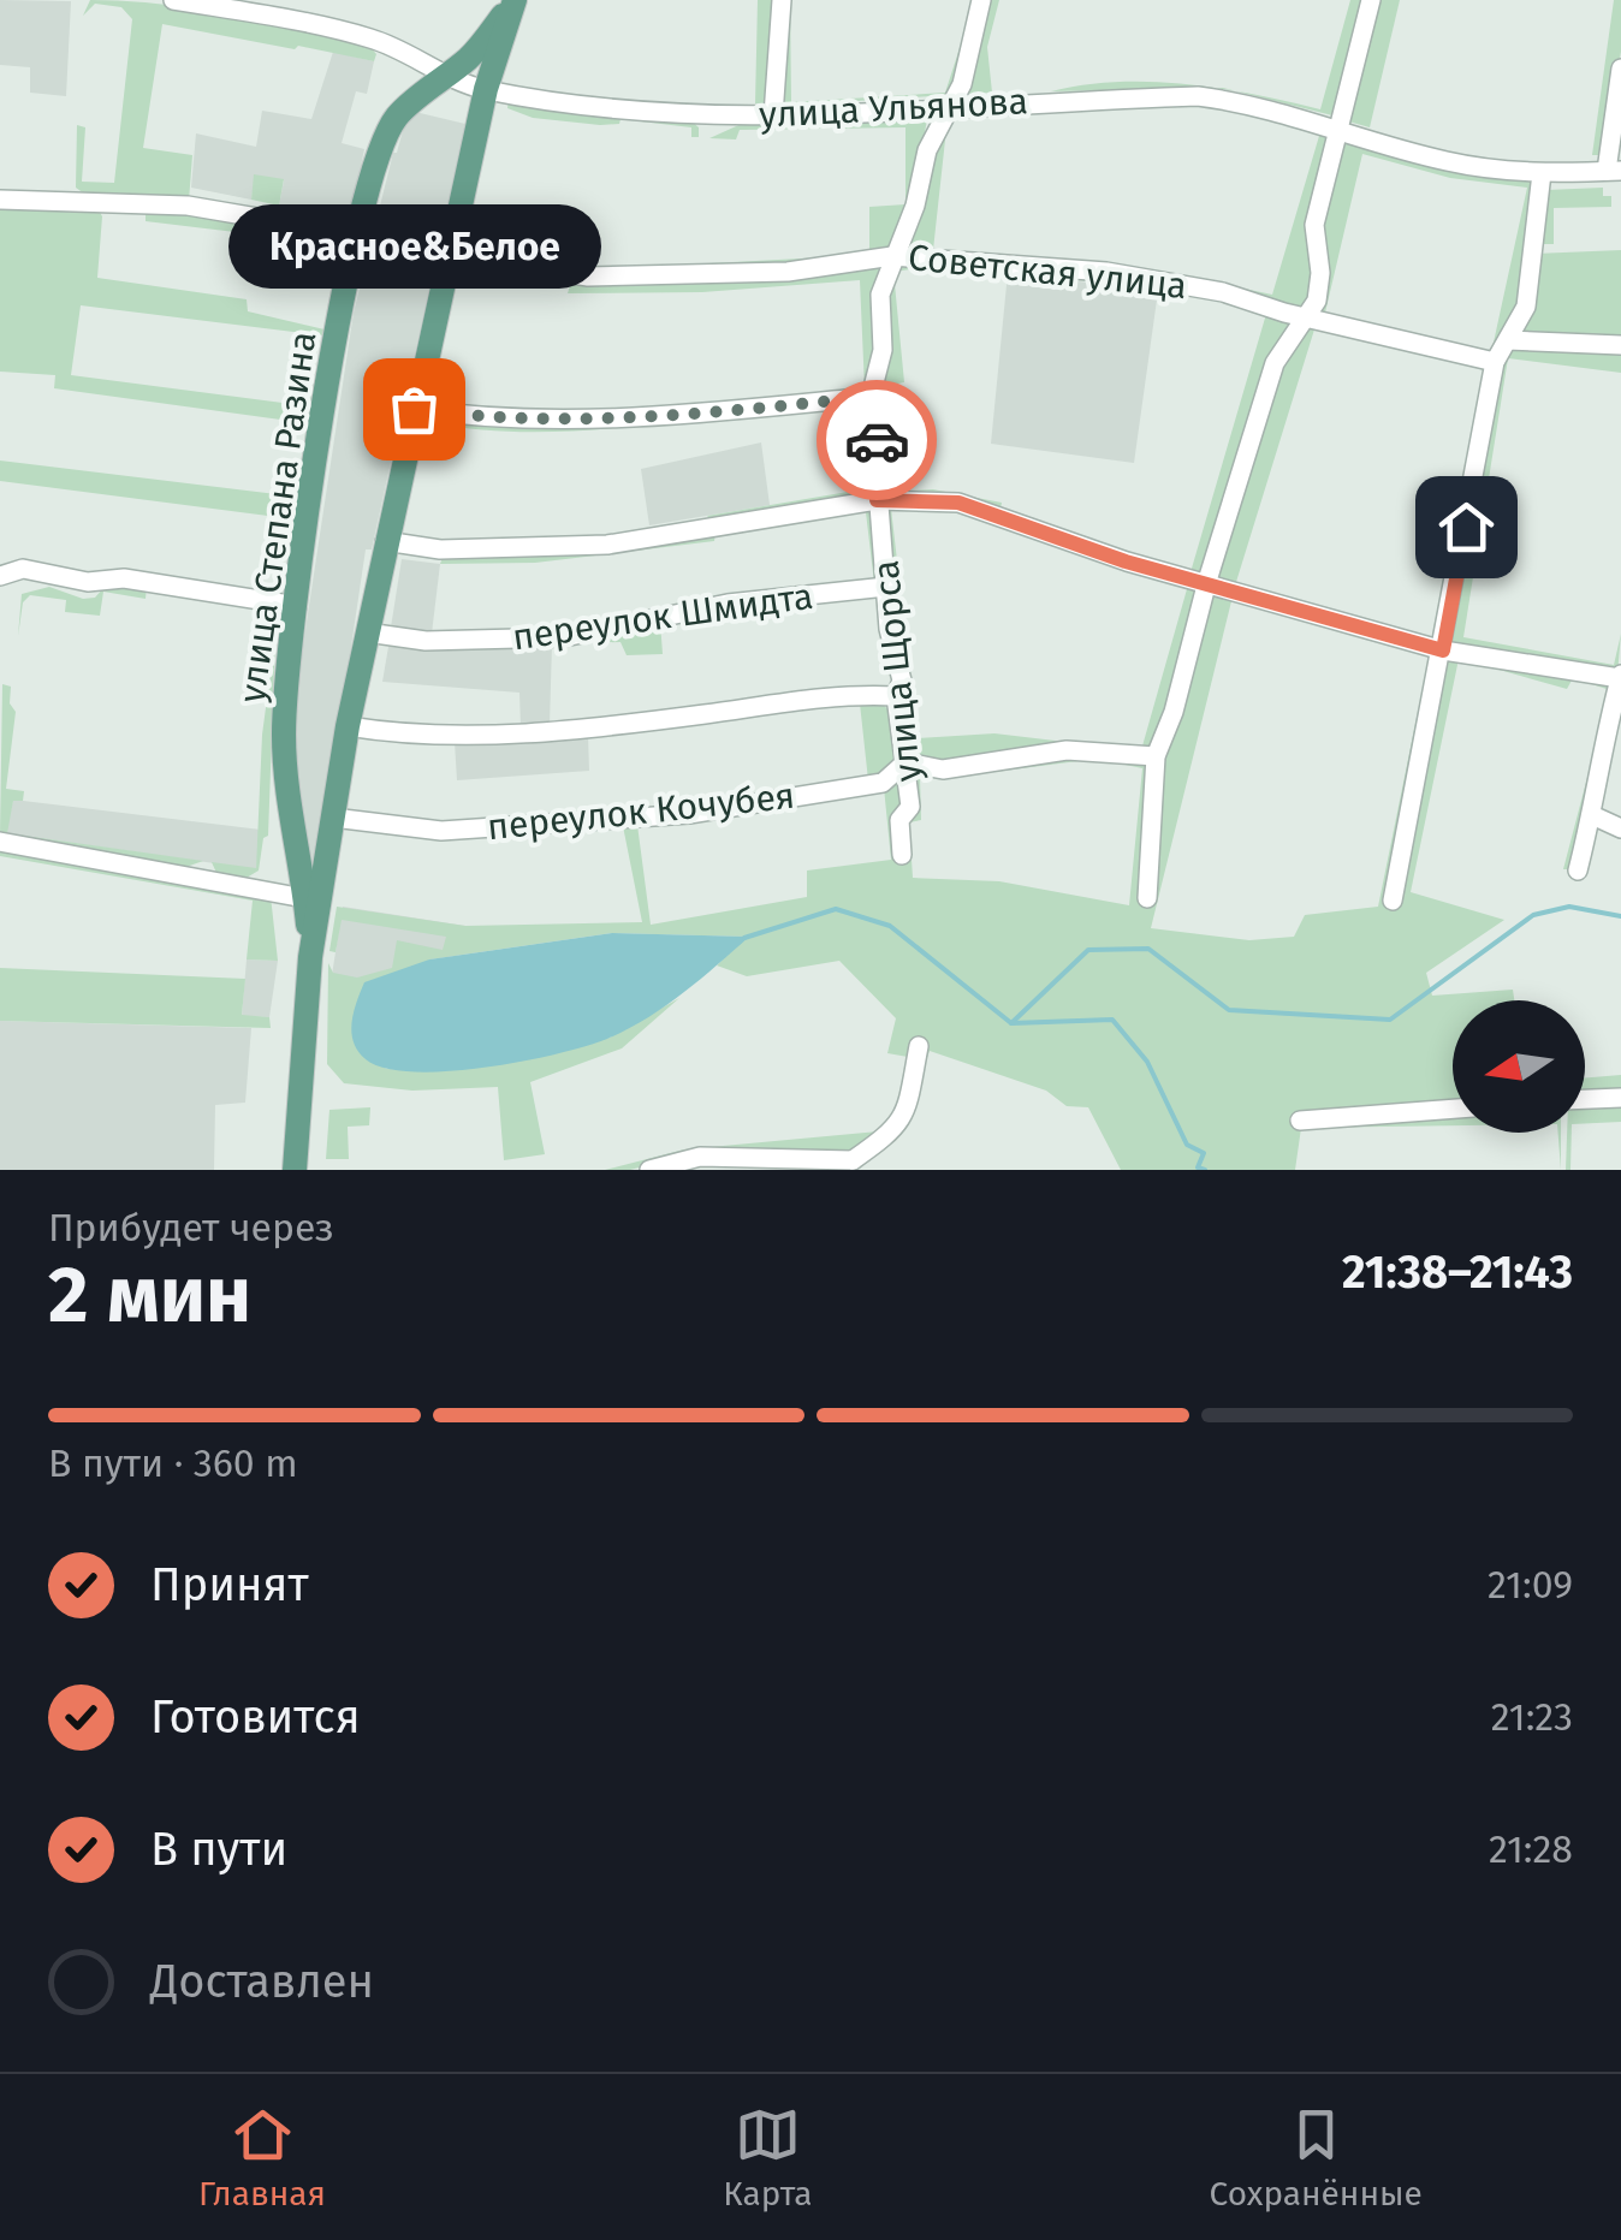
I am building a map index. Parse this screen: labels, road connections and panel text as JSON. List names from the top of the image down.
{
  "streets": {
    "main road": ["улица Степана Разина"],
    "street": [
      "улица Ульянова",
      "Советская улица",
      "переулок Шмидта",
      "улица Щорса",
      "переулок Кочубея"
    ]
  },
  "crossings": [
    ["улица Ульянова", "улица Степана Разина"],
    ["улица Ульянова", "улица Щорса"],
    ["Советская улица", "улица Степана Разина"],
    ["Советская улица", "улица Щорса"],
    ["улица Степана Разина", "переулок Шмидта"],
    ["улица Степана Разина", "переулок Кочубея"],
    ["переулок Шмидта", "улица Щорса"],
    ["улица Щорса", "переулок Кочубея"]
  ],
  "places": ["Красное&Белое"],
  "north": "left",
  "page": {
    "bubble": "Красное&Белое",
    "heading": ["2 мин", "Прибудет через", "21:38–21:43"],
    "bar": "В пути · 360 m",
    "list": [
      ["Принят", "21:09"],
      ["Готовится", "21:23"],
      ["В пути", "21:28"],
      "Доставлен"
    ],
    "tabs": ["Главная", "Карта", "Сохранённые"]
  }
}
